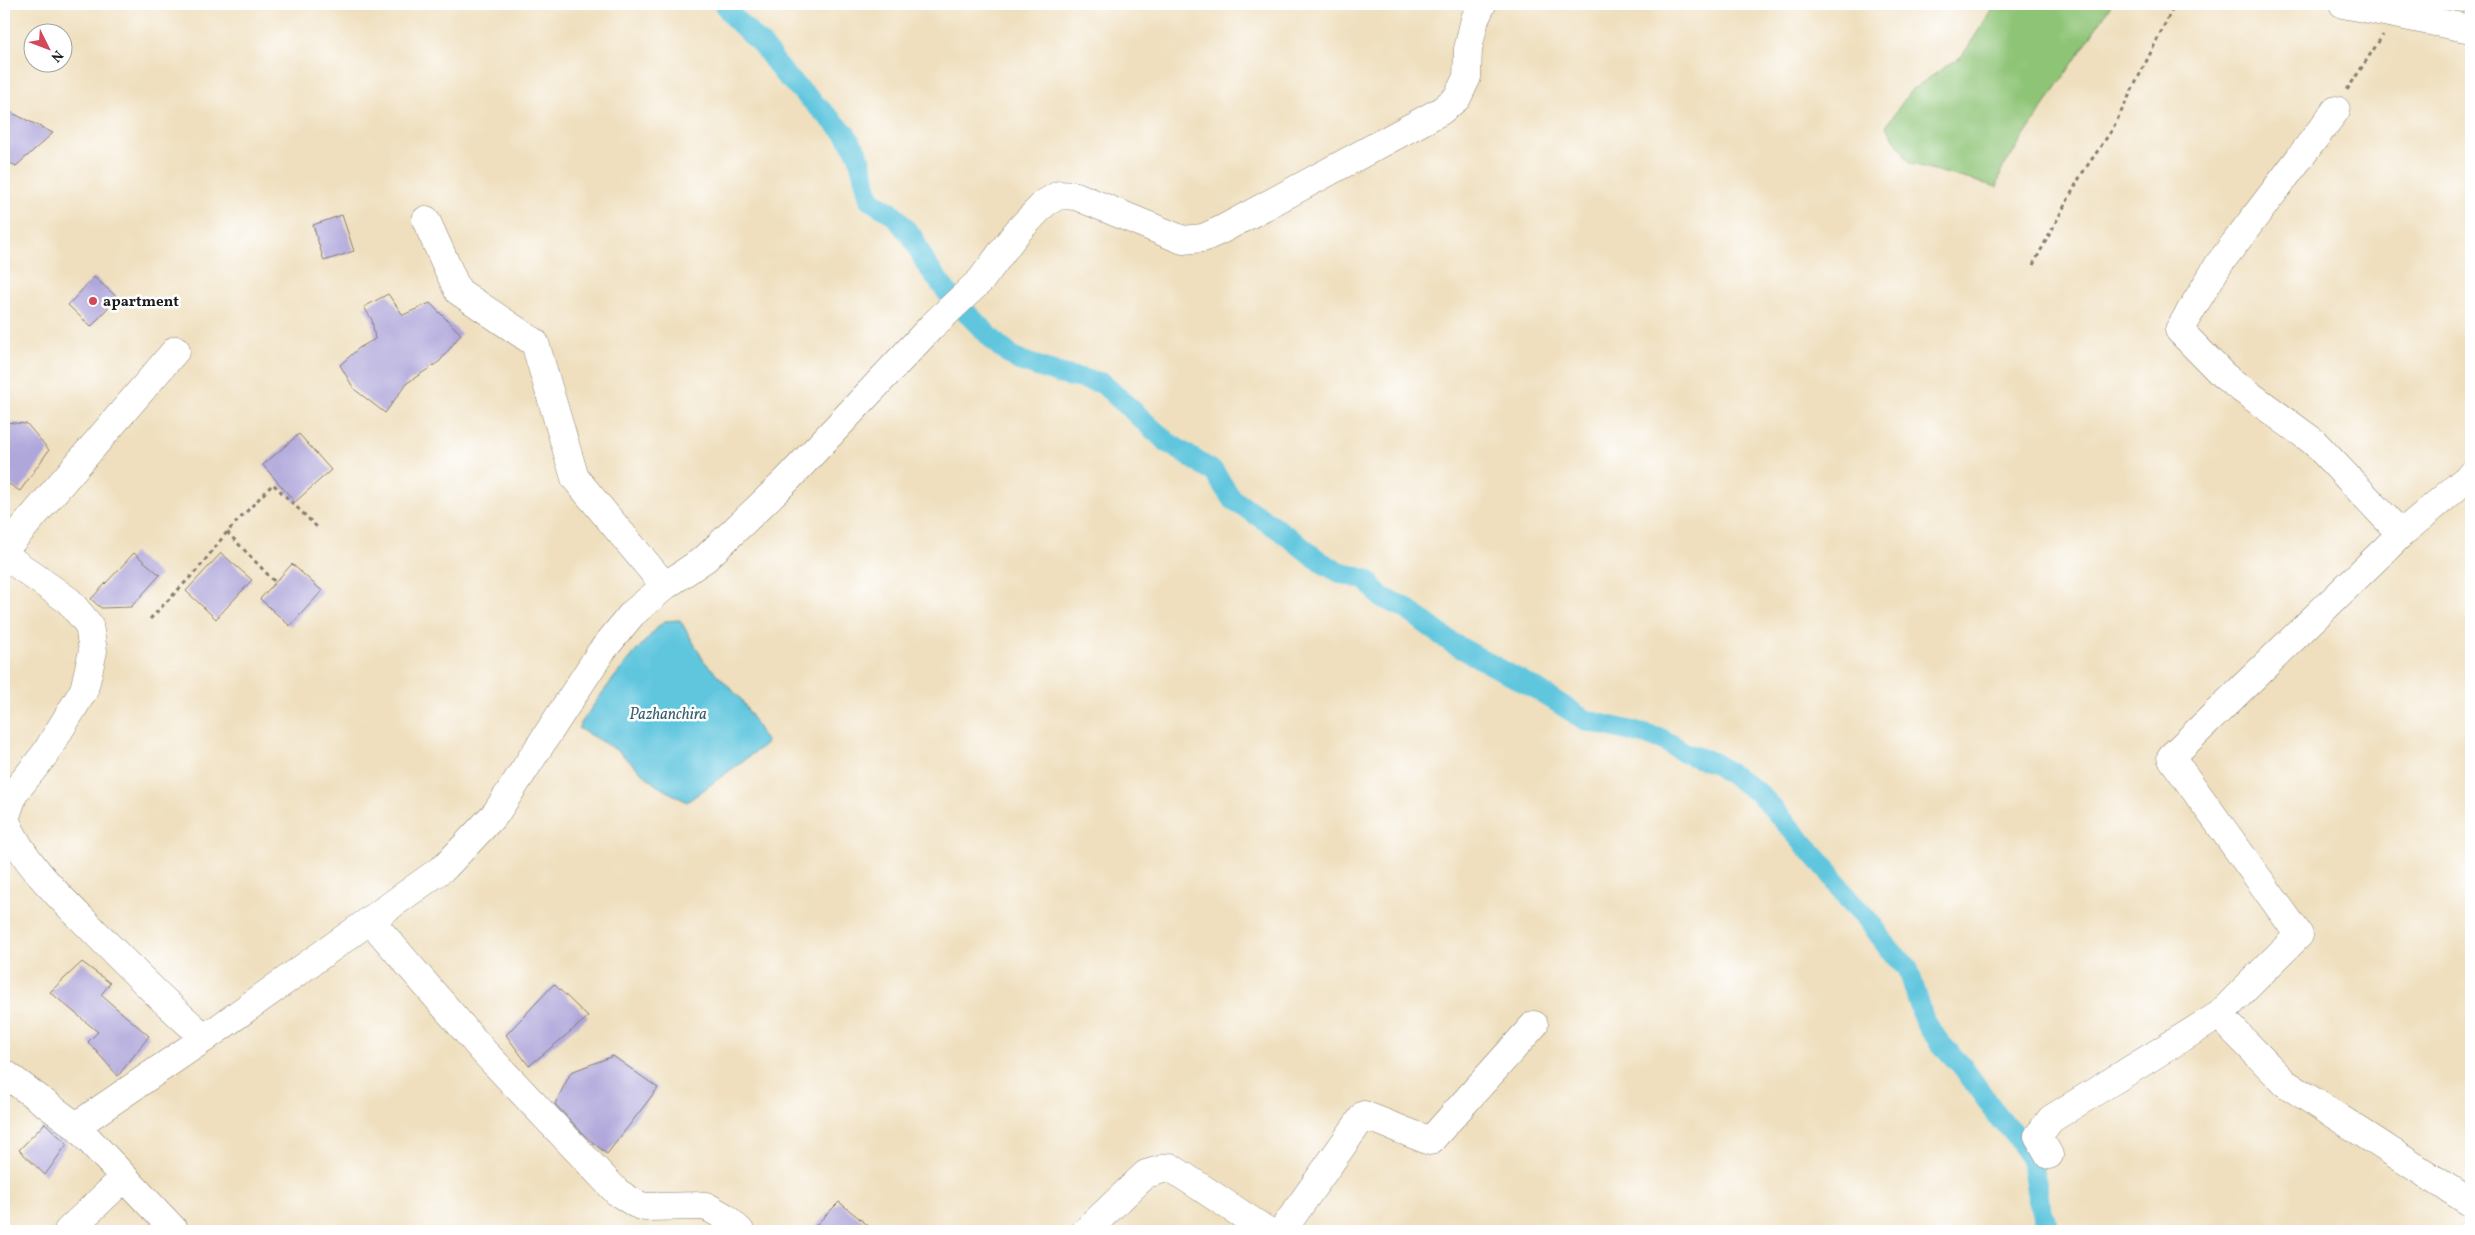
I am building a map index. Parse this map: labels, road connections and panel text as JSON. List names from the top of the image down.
{
  "water": ["Pazhanchira"],
  "places": ["apartment"],
  "north": "bottom right"
}
